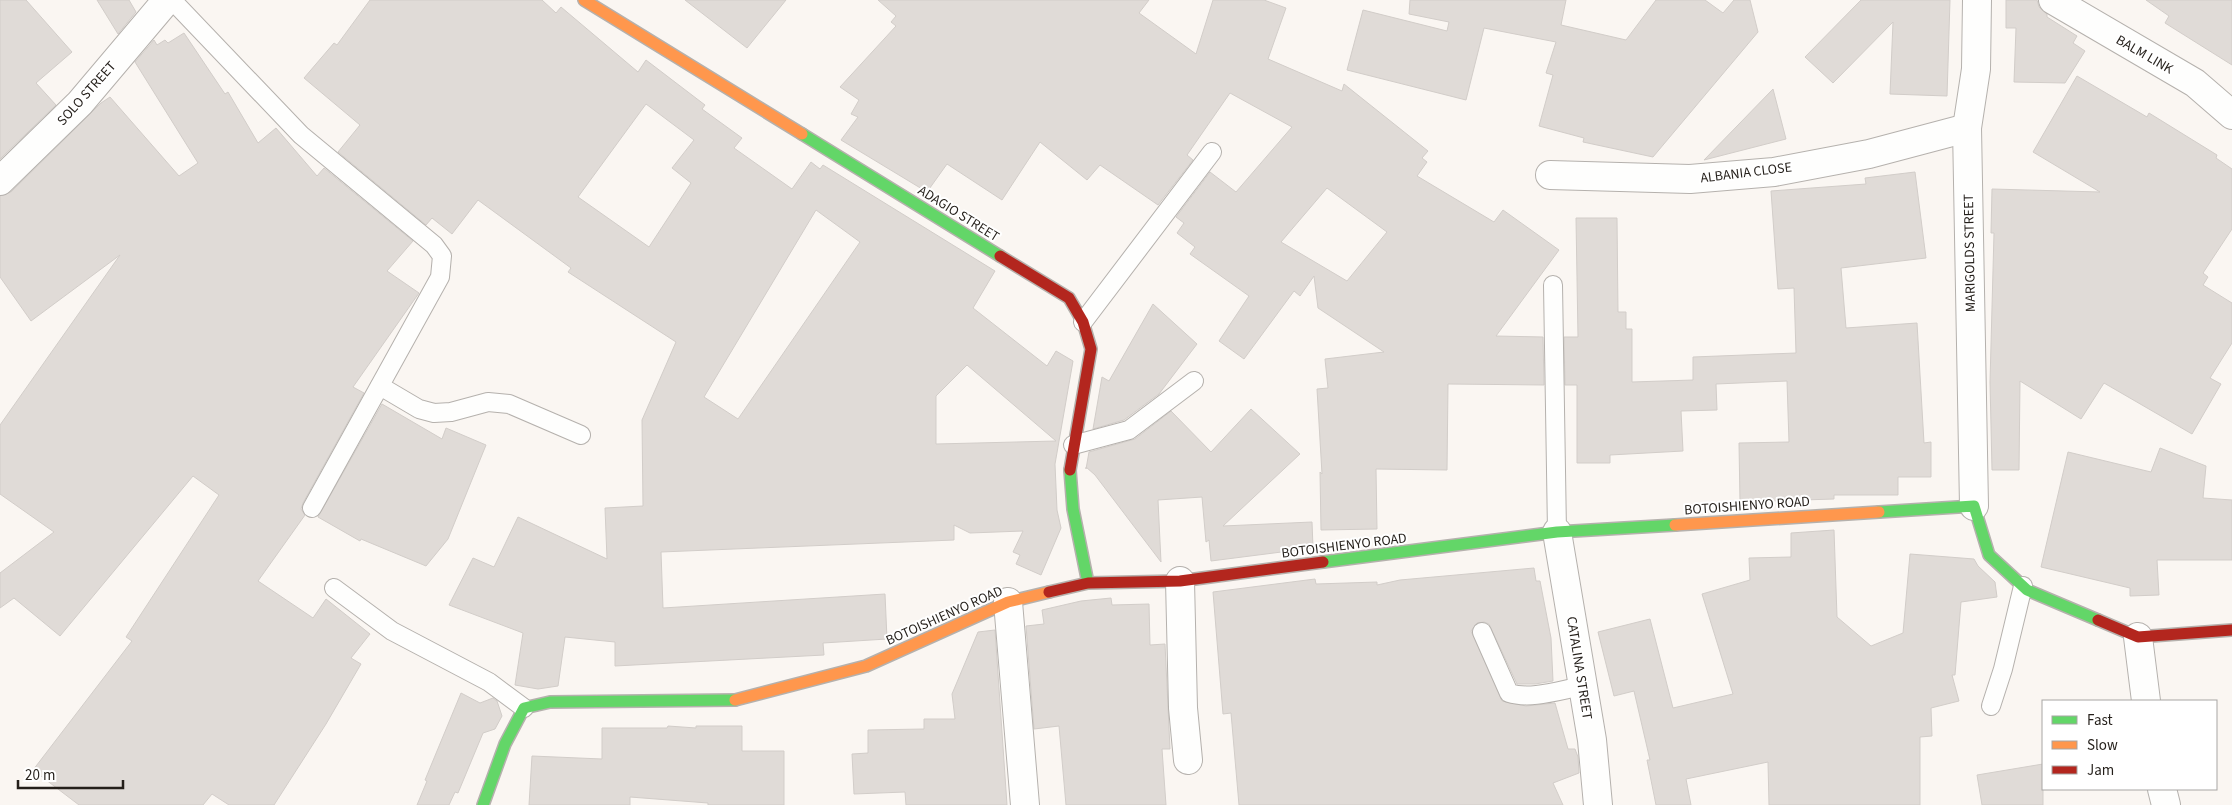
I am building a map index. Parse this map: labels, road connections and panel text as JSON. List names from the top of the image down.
{
  "streets": {
    "street": [
      "BALM LINK",
      "SOLO STREET",
      "ALBANIA CLOSE",
      "ADAGIO STREET",
      "MARIGOLDS STREET",
      "BOTOISHIENYO ROAD",
      "CATALINA STREET"
    ]
  },
  "crossings": [
    ["ALBANIA CLOSE", "MARIGOLDS STREET"],
    ["ADAGIO STREET", "BOTOISHIENYO ROAD"],
    ["MARIGOLDS STREET", "BOTOISHIENYO ROAD"],
    ["BOTOISHIENYO ROAD", "CATALINA STREET"]
  ],
  "legend": ["Fast", "Slow", "Jam"],
  "scale_bar": "20 m"
}
